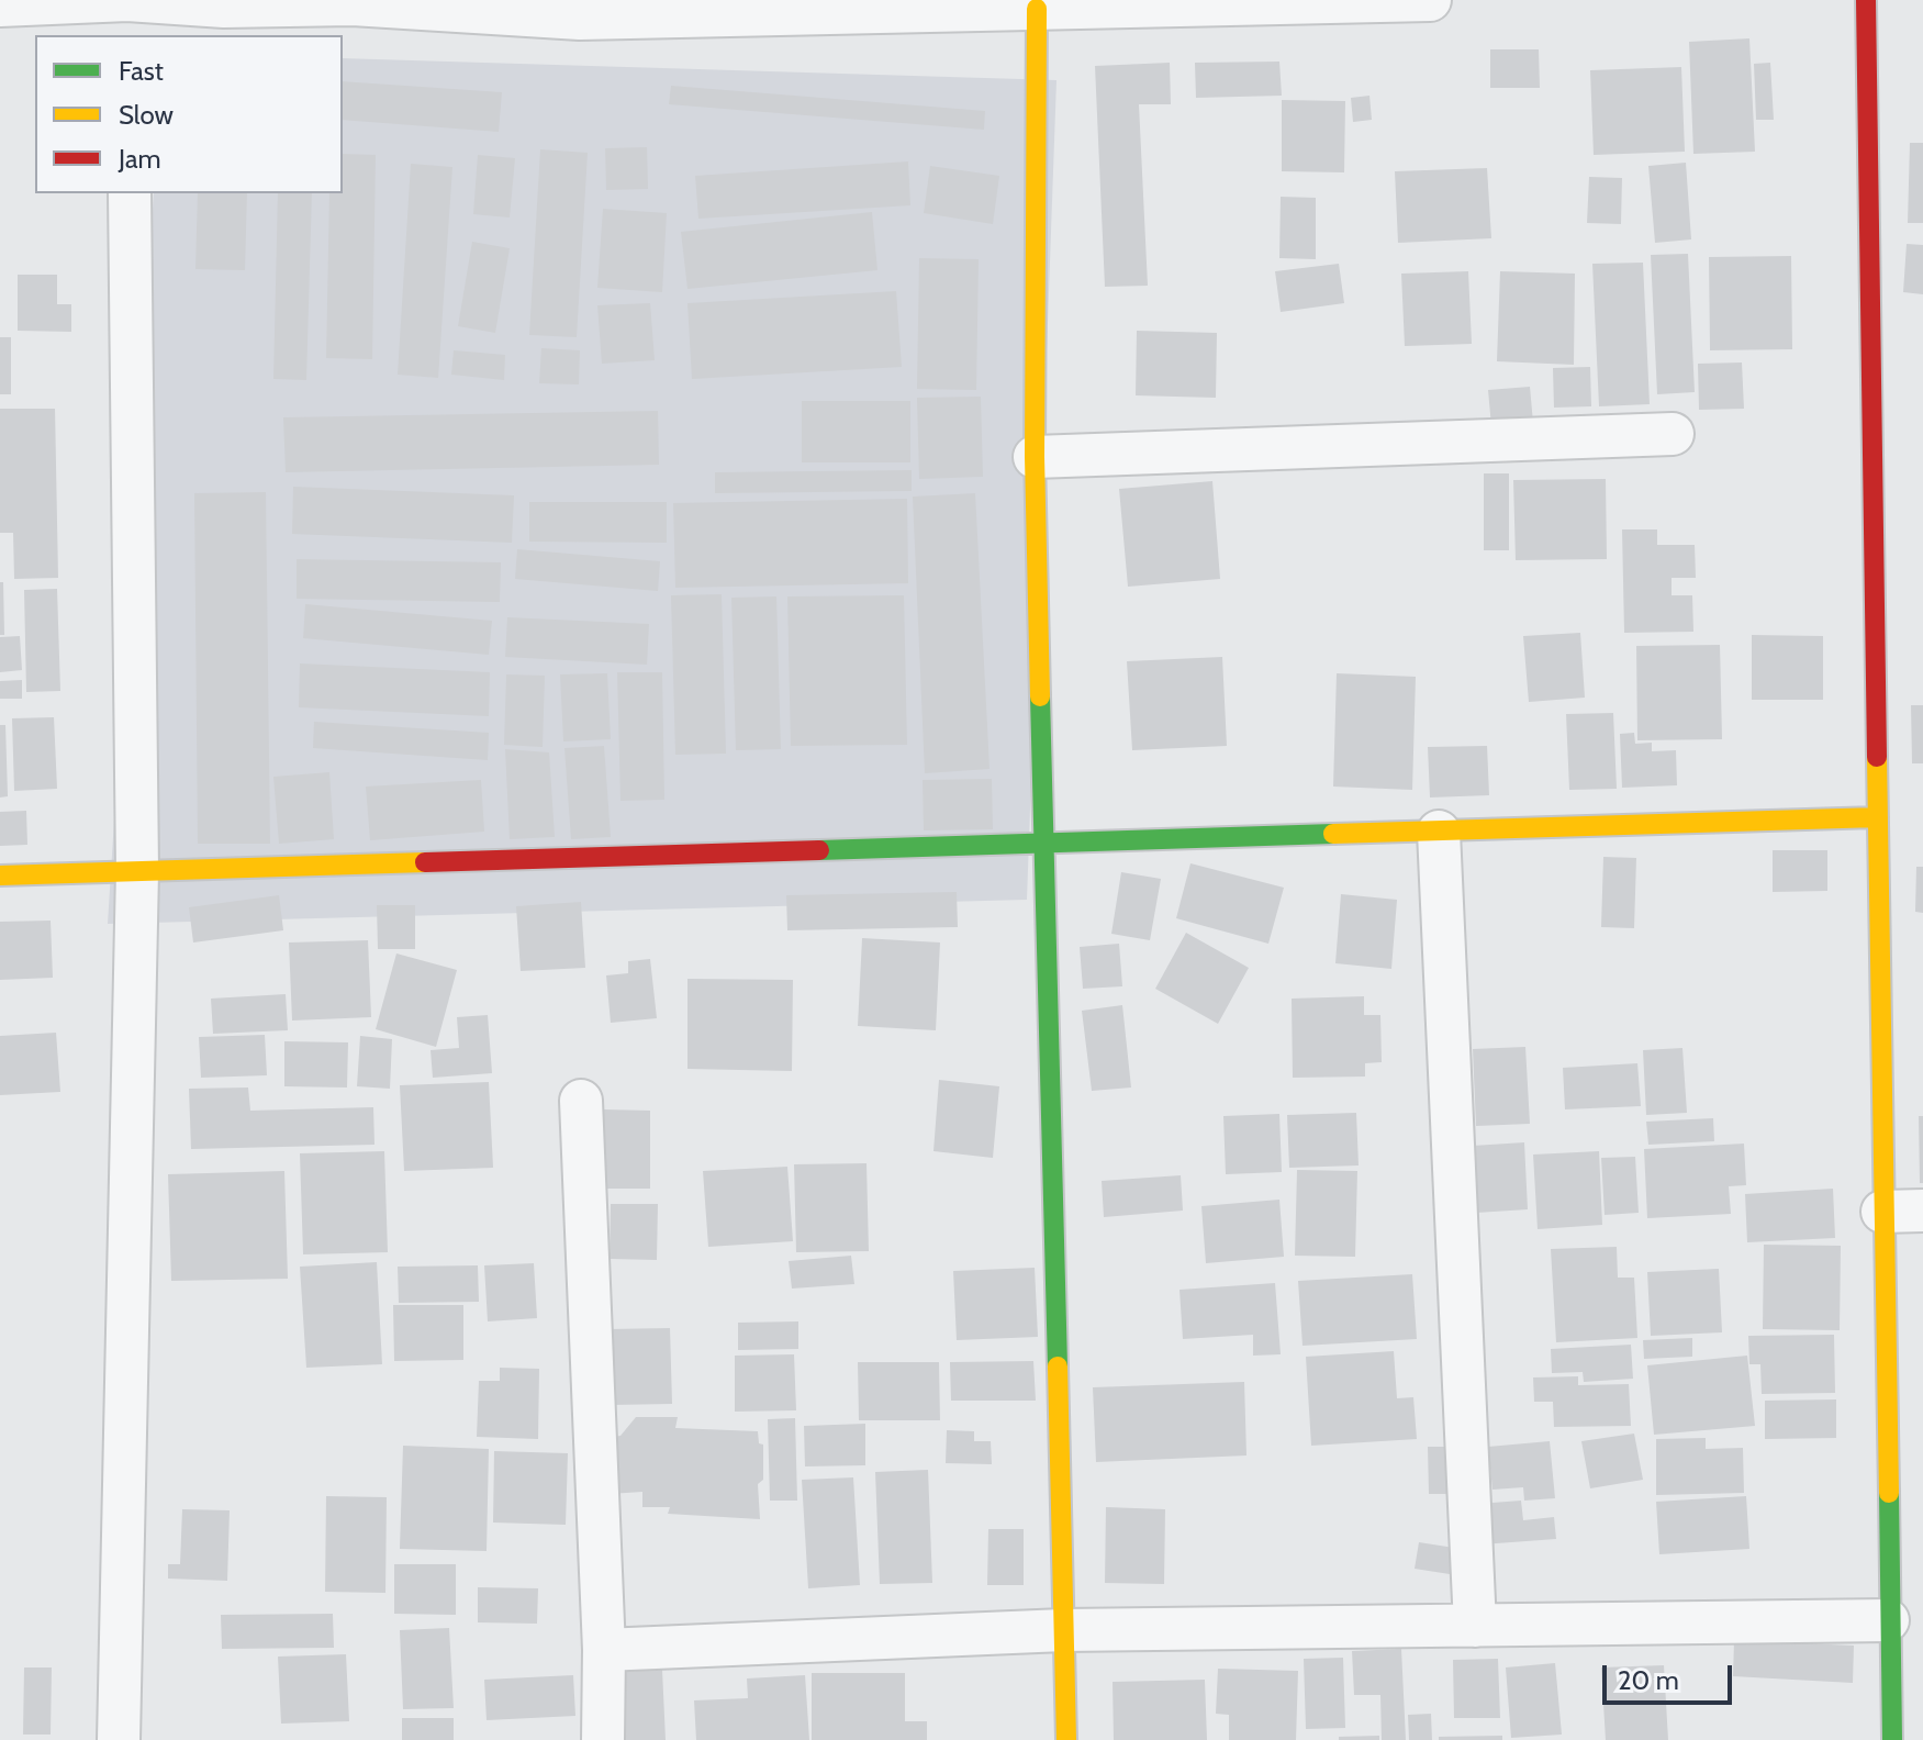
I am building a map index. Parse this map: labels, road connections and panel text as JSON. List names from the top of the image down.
{
  "legend": ["Fast", "Slow", "Jam"],
  "scale_bar": "20 m"
}
